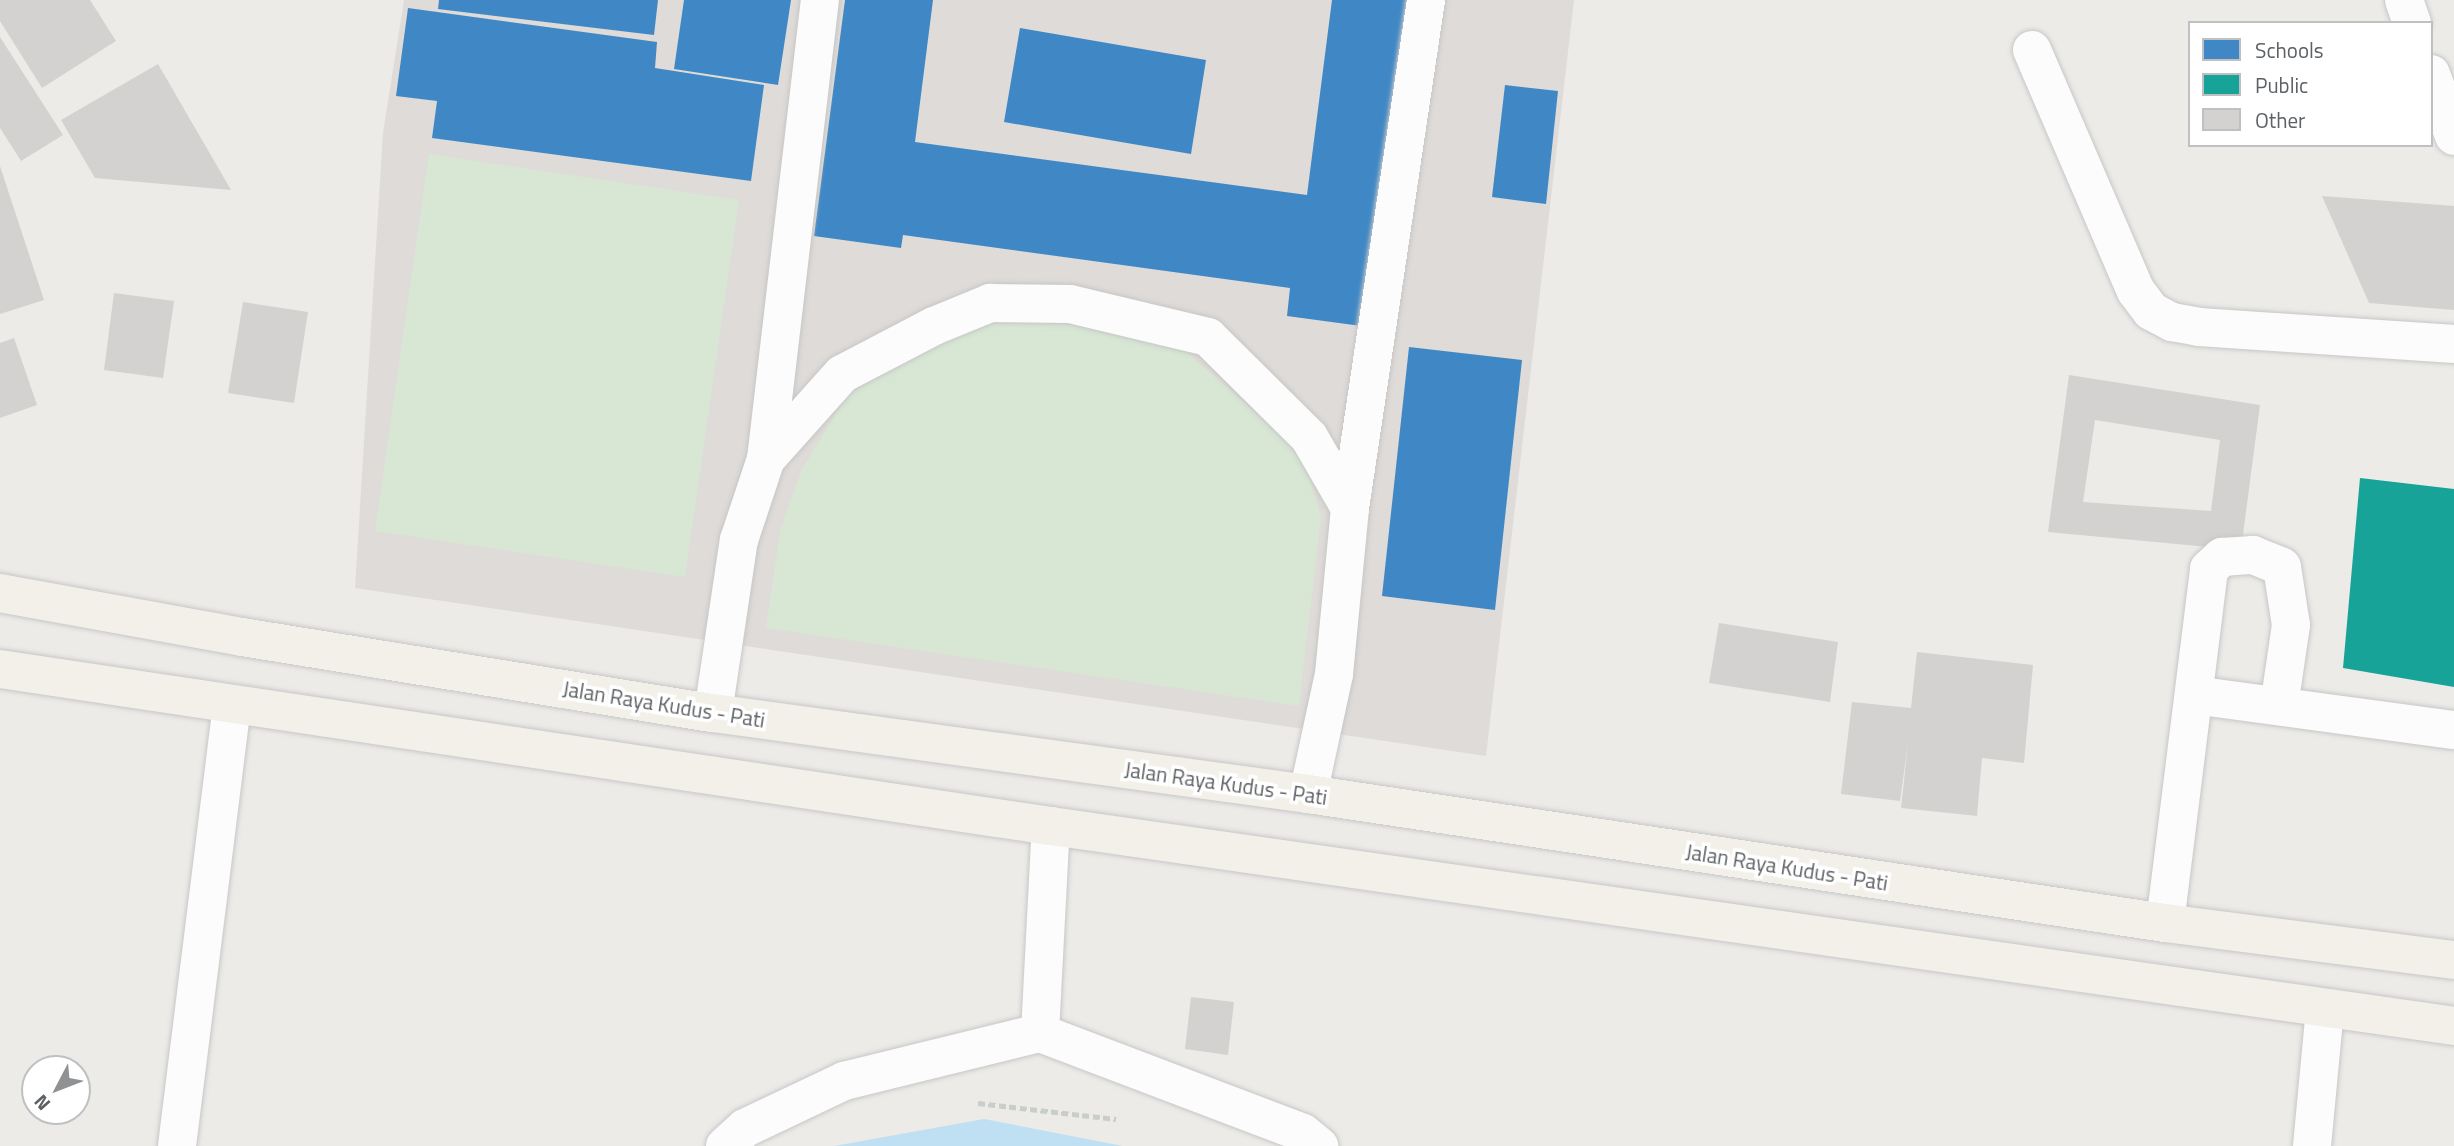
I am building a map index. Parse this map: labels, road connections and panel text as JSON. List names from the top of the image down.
{
  "streets": {
    "main road": ["Jalan Raya Kudus - Pati"]
  },
  "legend": ["Schools", "Public", "Other"],
  "north": "bottom left"
}
